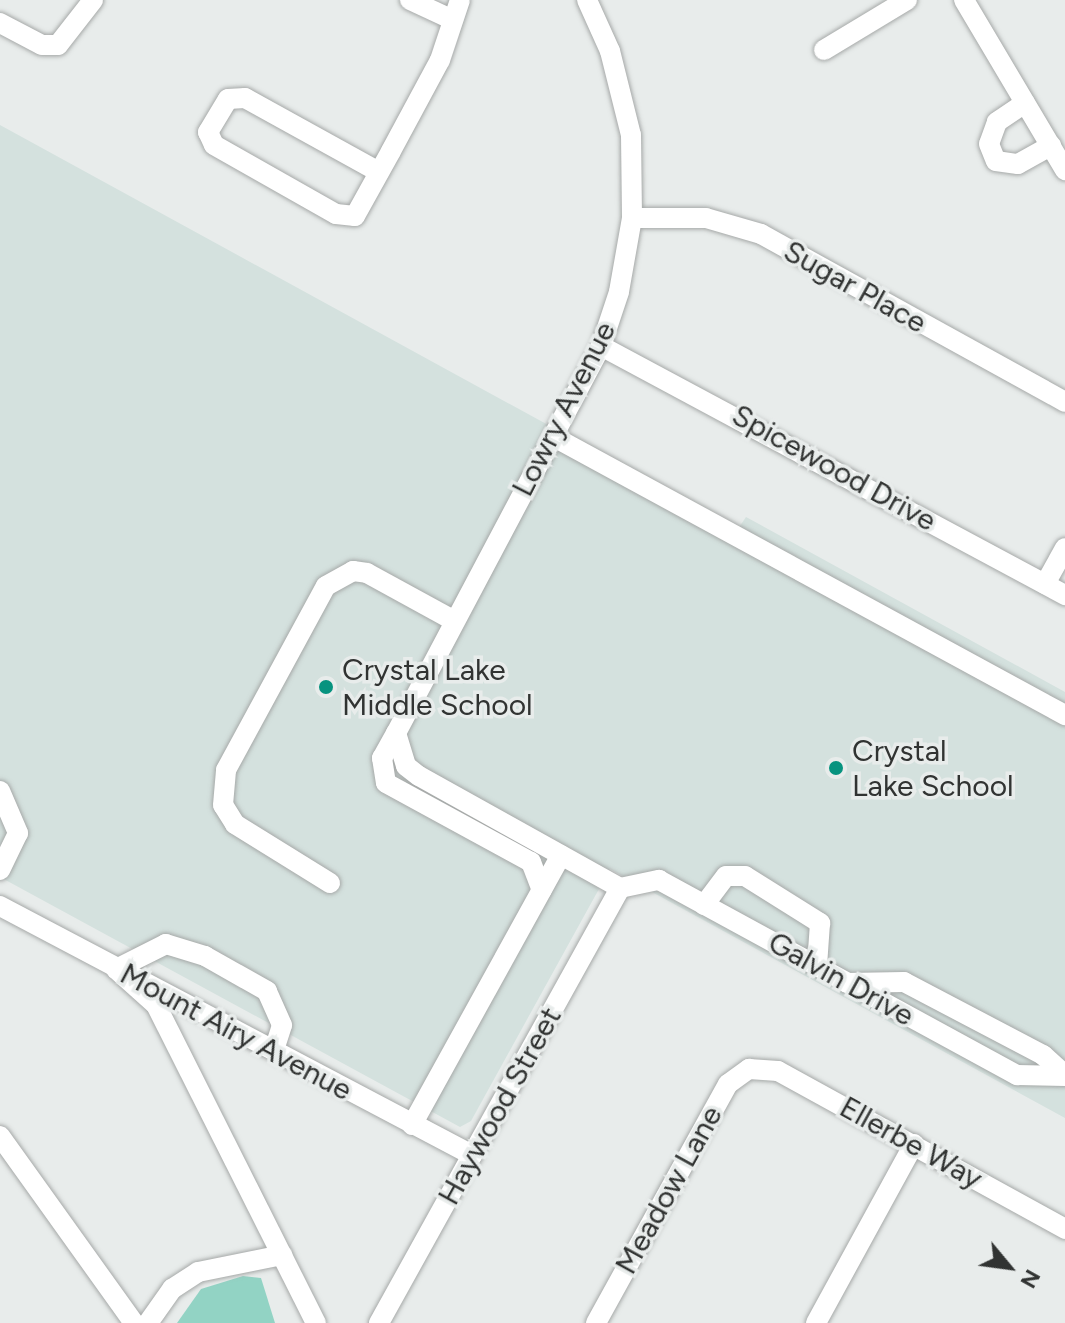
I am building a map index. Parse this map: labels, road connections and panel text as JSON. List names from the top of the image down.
{
  "streets": {
    "street": [
      "Sugar Place",
      "Lowry Avenue",
      "Spicewood Drive",
      "Galvin Drive",
      "Mount Airy Avenue",
      "Haywood Street",
      "Ellerbe Way",
      "Meadow Lane"
    ]
  },
  "crossings": [
    ["Sugar Place", "Lowry Avenue"],
    ["Lowry Avenue", "Spicewood Drive"],
    ["Galvin Drive", "Haywood Street"],
    ["Mount Airy Avenue", "Haywood Street"],
    ["Ellerbe Way", "Meadow Lane"]
  ],
  "places": ["Crystal Lake Middle School", "Crystal Lake School"],
  "north": "bottom right"
}
